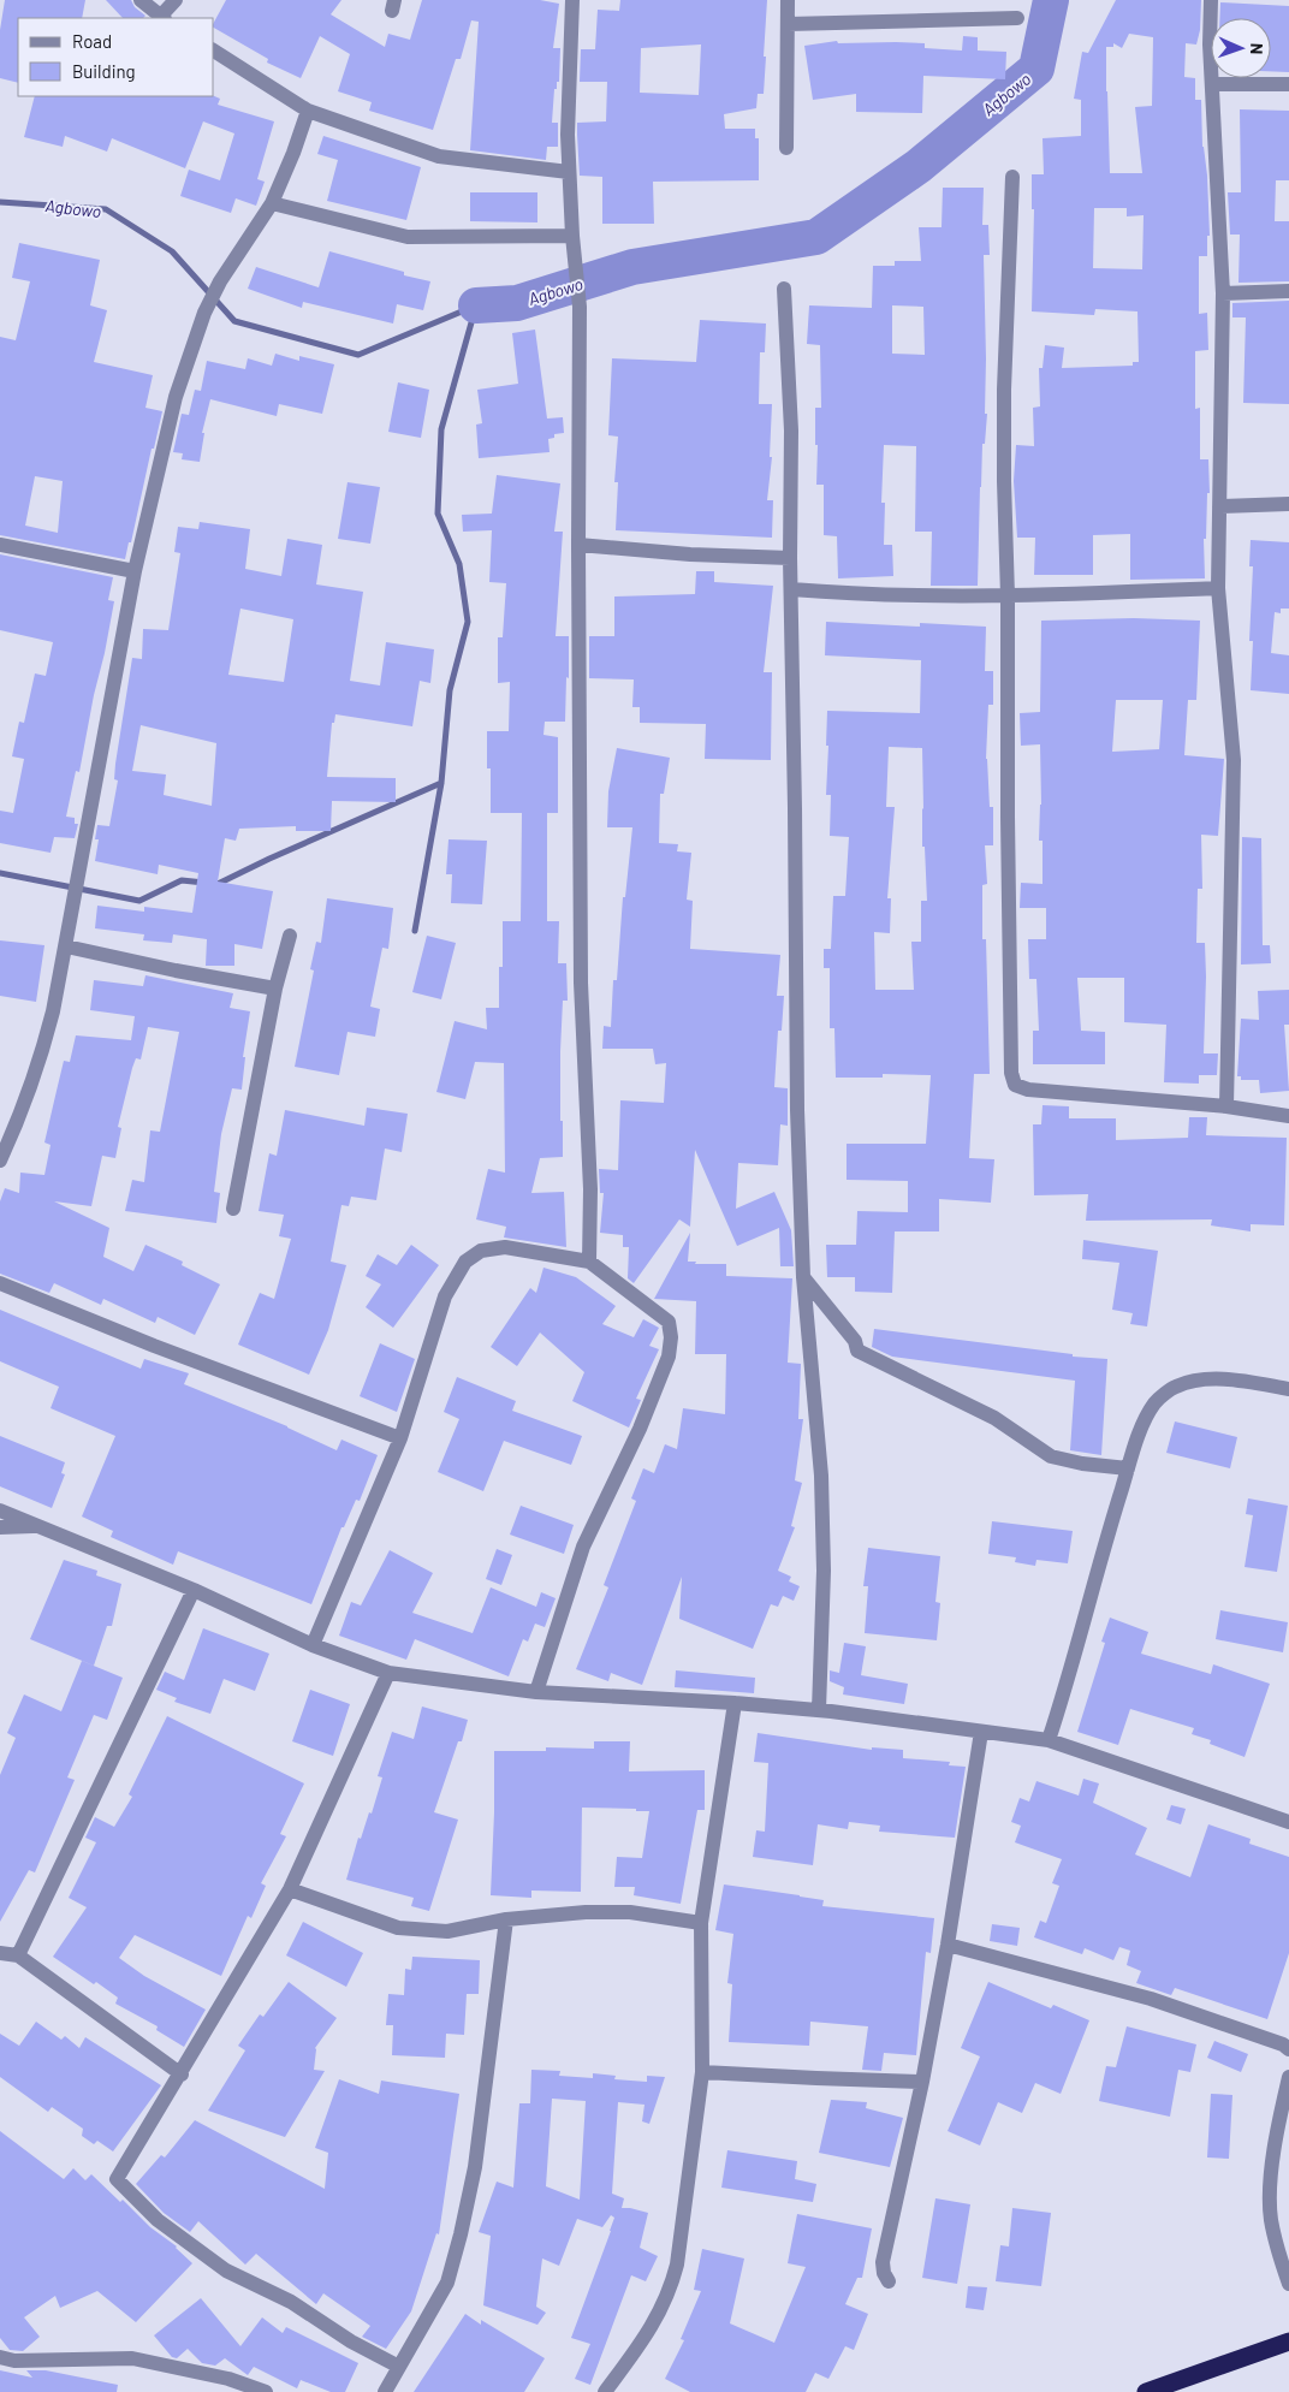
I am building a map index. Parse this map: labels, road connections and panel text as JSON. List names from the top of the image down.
{
  "water": ["Agbowo"],
  "legend": ["Road", "Building"],
  "north": "right"
}
